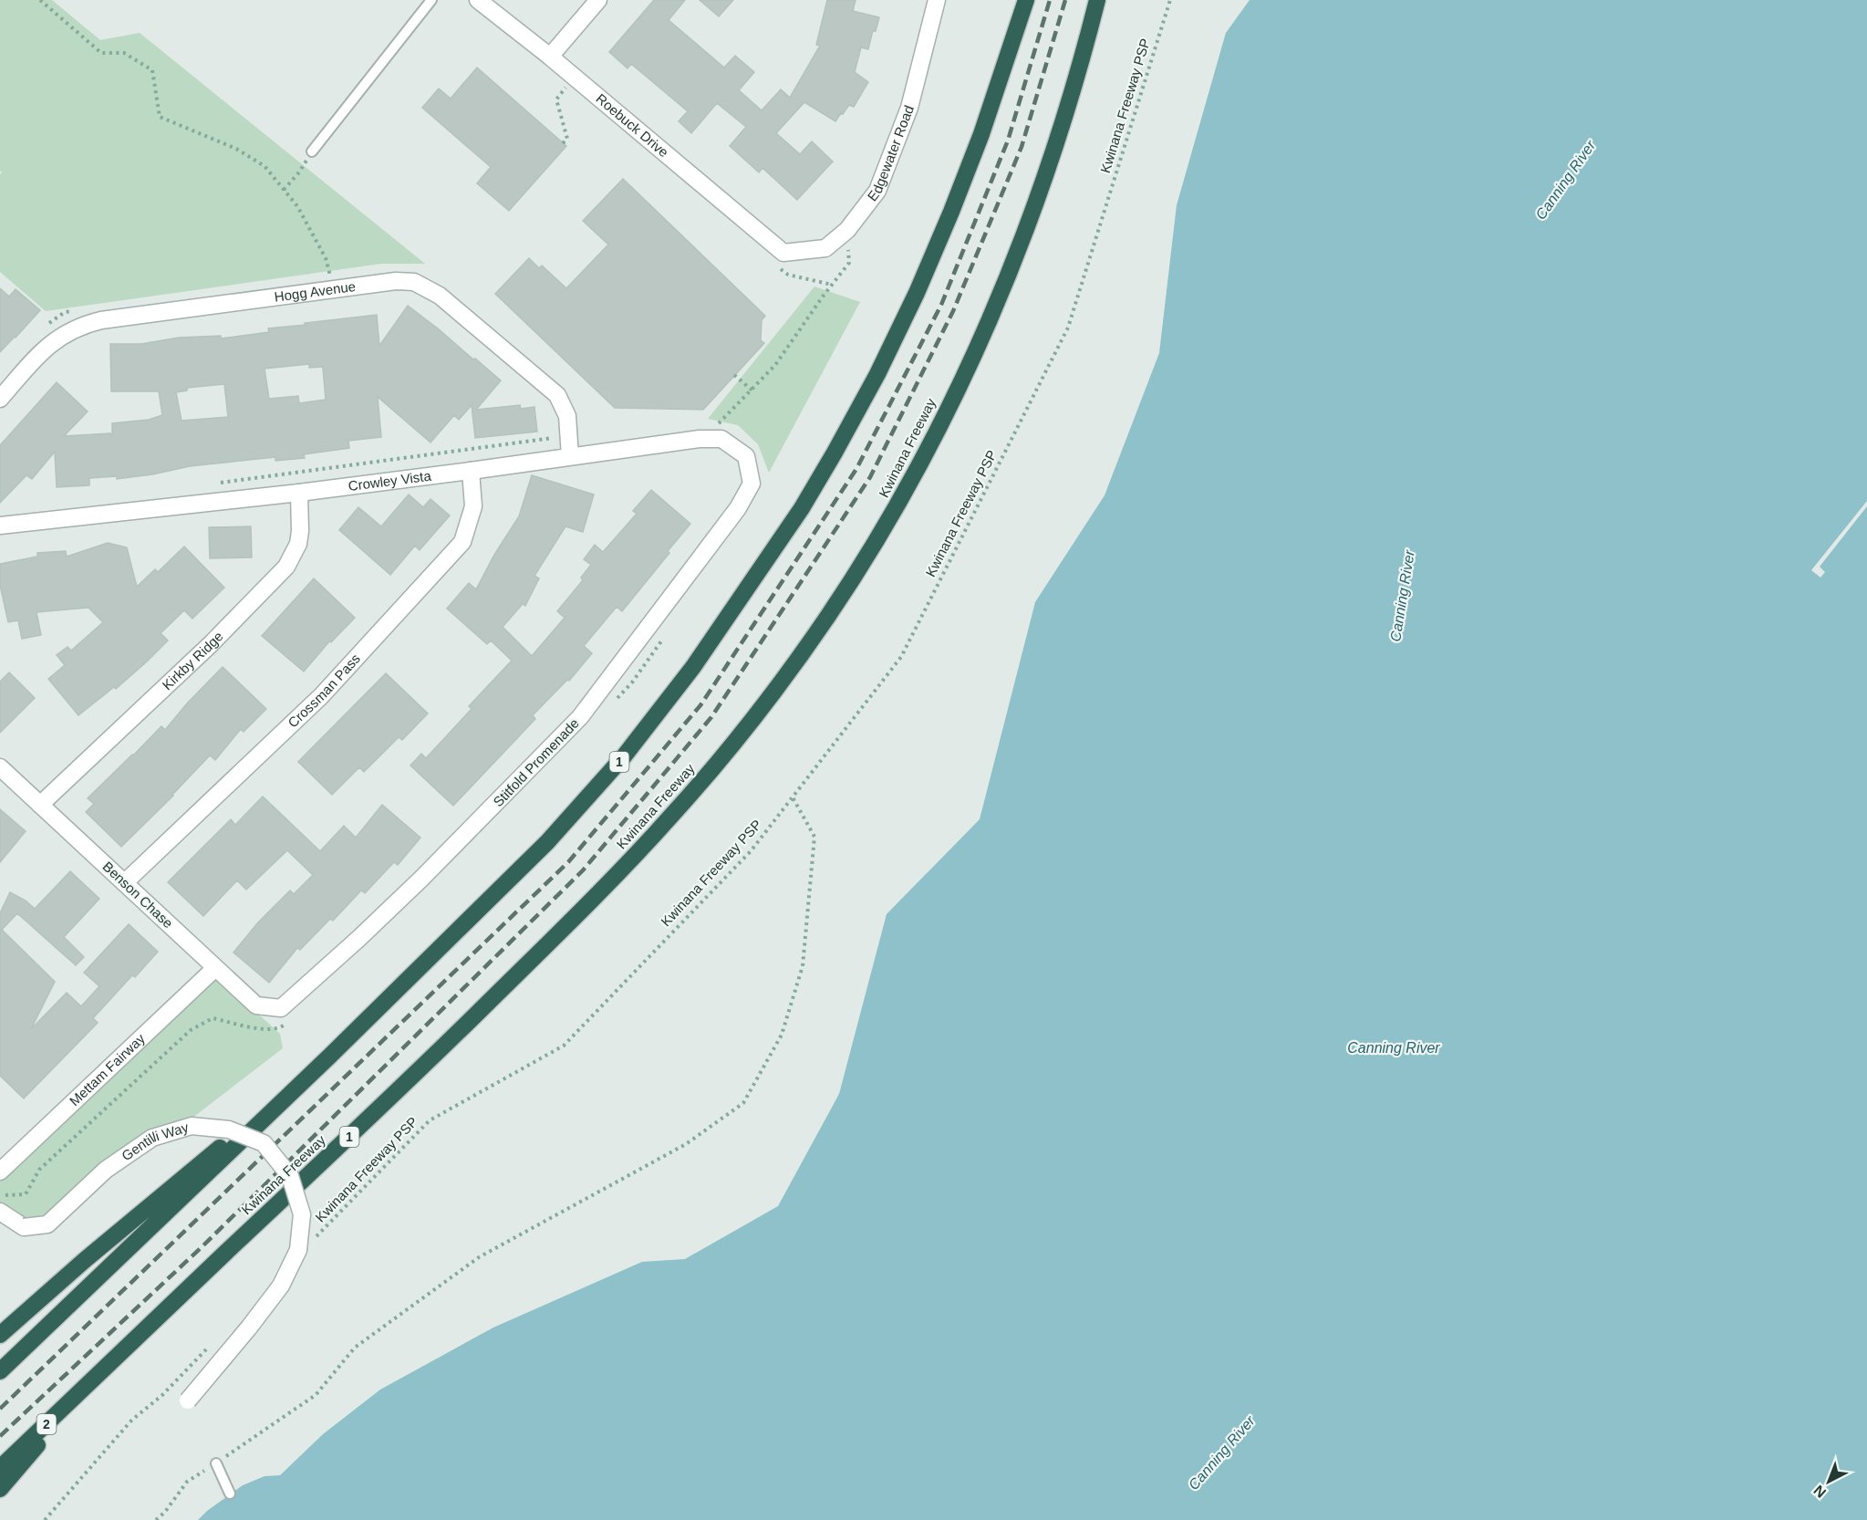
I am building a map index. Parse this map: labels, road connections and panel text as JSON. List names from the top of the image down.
{
  "streets": {
    "highway": ["Kwinana Freeway", "1", "2"],
    "street": [
      "Roebuck Drive",
      "Edgewater Road",
      "Hogg Avenue",
      "Crowley Vista",
      "Kirkby Ridge",
      "Crossman Pass",
      "Stitfold Promenade",
      "Benson Chase",
      "Mettam Fairway",
      "Gentilli Way"
    ],
    "path": ["Kwinana Freeway PSP"]
  },
  "crossings": [
    ["Roebuck Drive", "Edgewater Road"],
    ["Hogg Avenue", "Crowley Vista"],
    ["Kwinana Freeway", "1"],
    ["Crowley Vista", "Kirkby Ridge"],
    ["Crowley Vista", "Crossman Pass"],
    ["Crowley Vista", "Stitfold Promenade"],
    ["Kirkby Ridge", "Benson Chase"],
    ["Crossman Pass", "Benson Chase"],
    ["Stitfold Promenade", "Benson Chase"],
    ["Benson Chase", "Mettam Fairway"]
  ],
  "water": ["Canning River"],
  "north": "bottom left"
}
